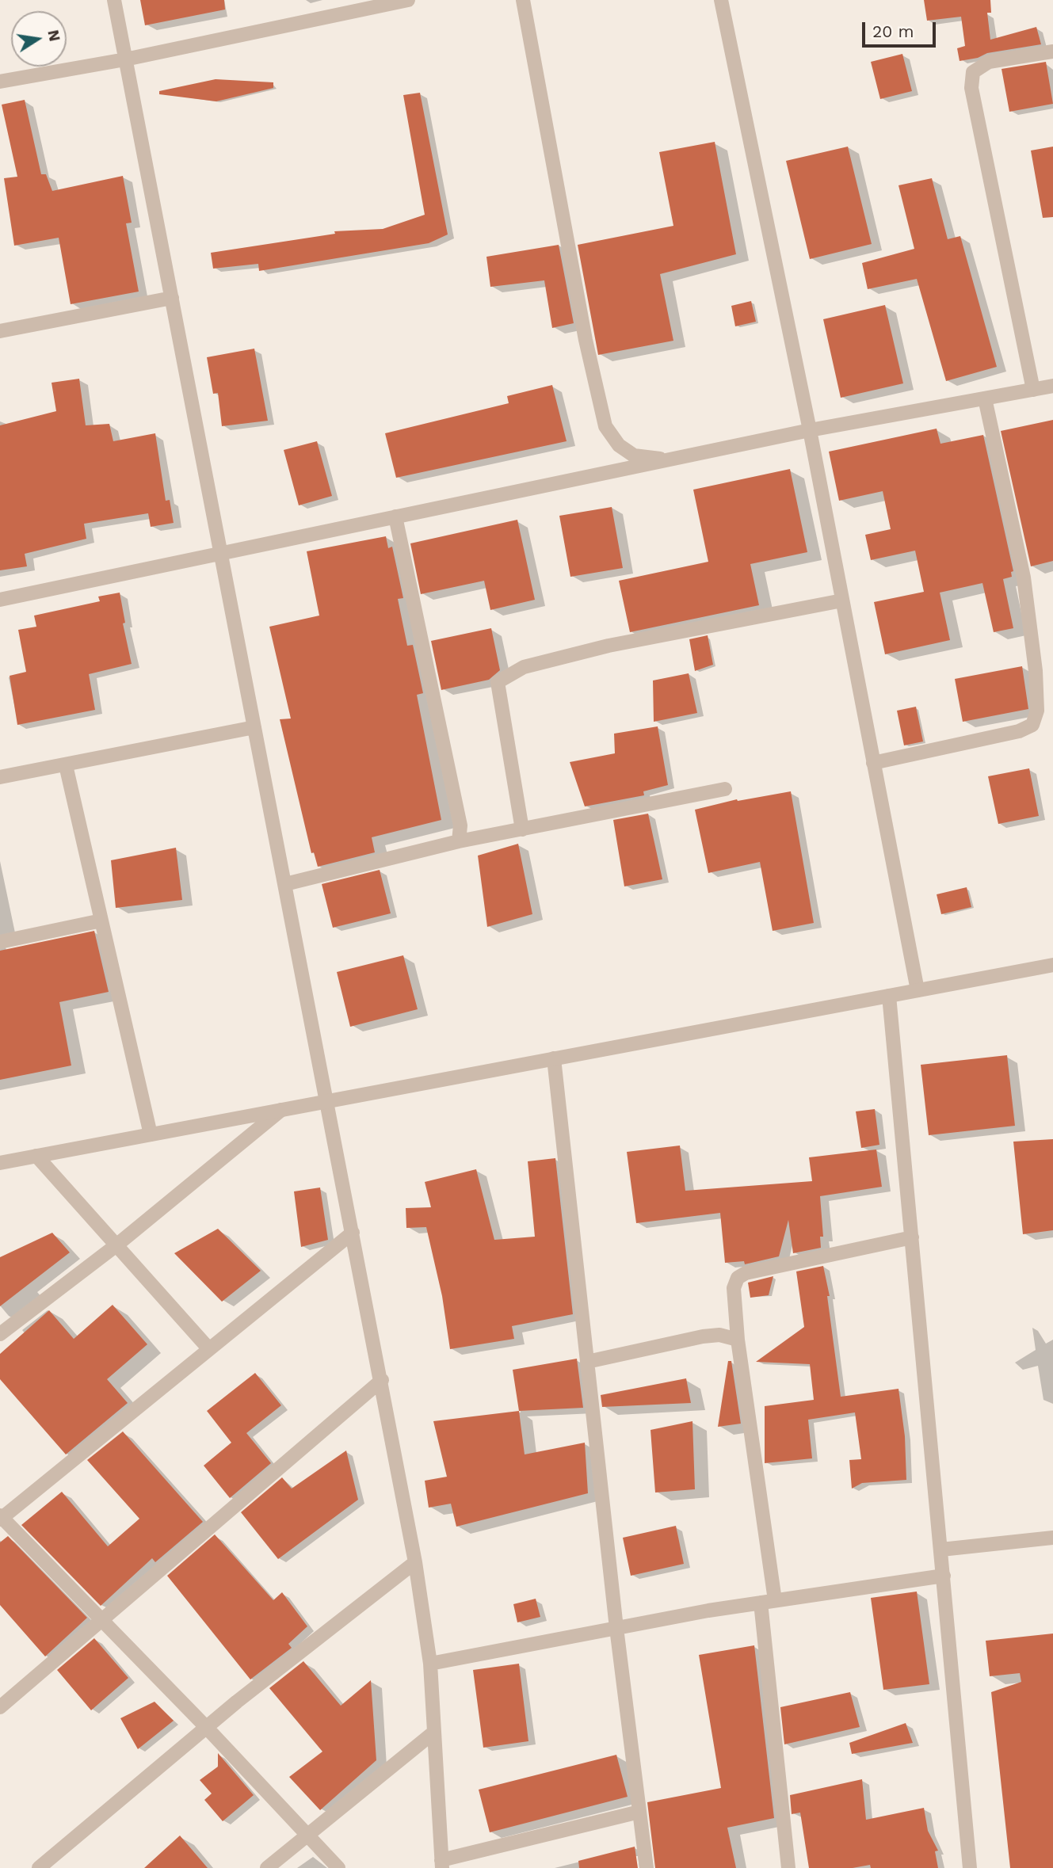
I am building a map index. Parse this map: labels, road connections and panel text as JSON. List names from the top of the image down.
{
  "scale_bar": "20 m",
  "north": "right"
}
